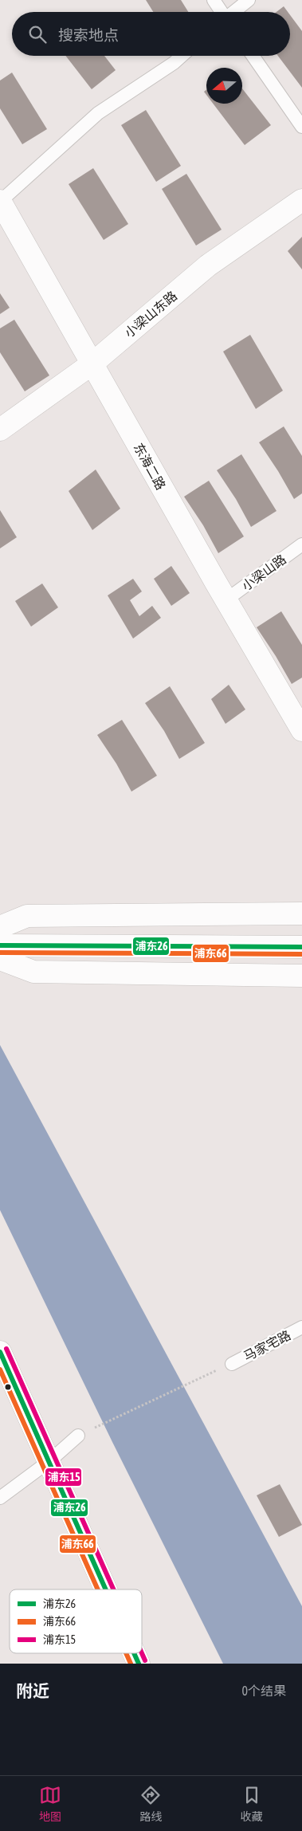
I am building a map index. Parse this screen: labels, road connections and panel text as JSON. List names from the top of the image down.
{
  "streets": {
    "street": ["小梁山东路", "东海二路"],
    "lane": ["小梁山路", "马家宅路"]
  },
  "crossings": [
    ["小梁山东路", "东海二路"],
    ["东海二路", "小梁山路"]
  ],
  "lines": ["transit line 浦东26", "transit line 浦东66", "transit line 浦东15"],
  "legend": ["浦东26", "浦东66", "浦东15"],
  "north": "left",
  "page": {
    "search": "搜索地点",
    "heading": ["附近", "0个结果"],
    "nav": ["地图", "路线", "收藏"]
  }
}
